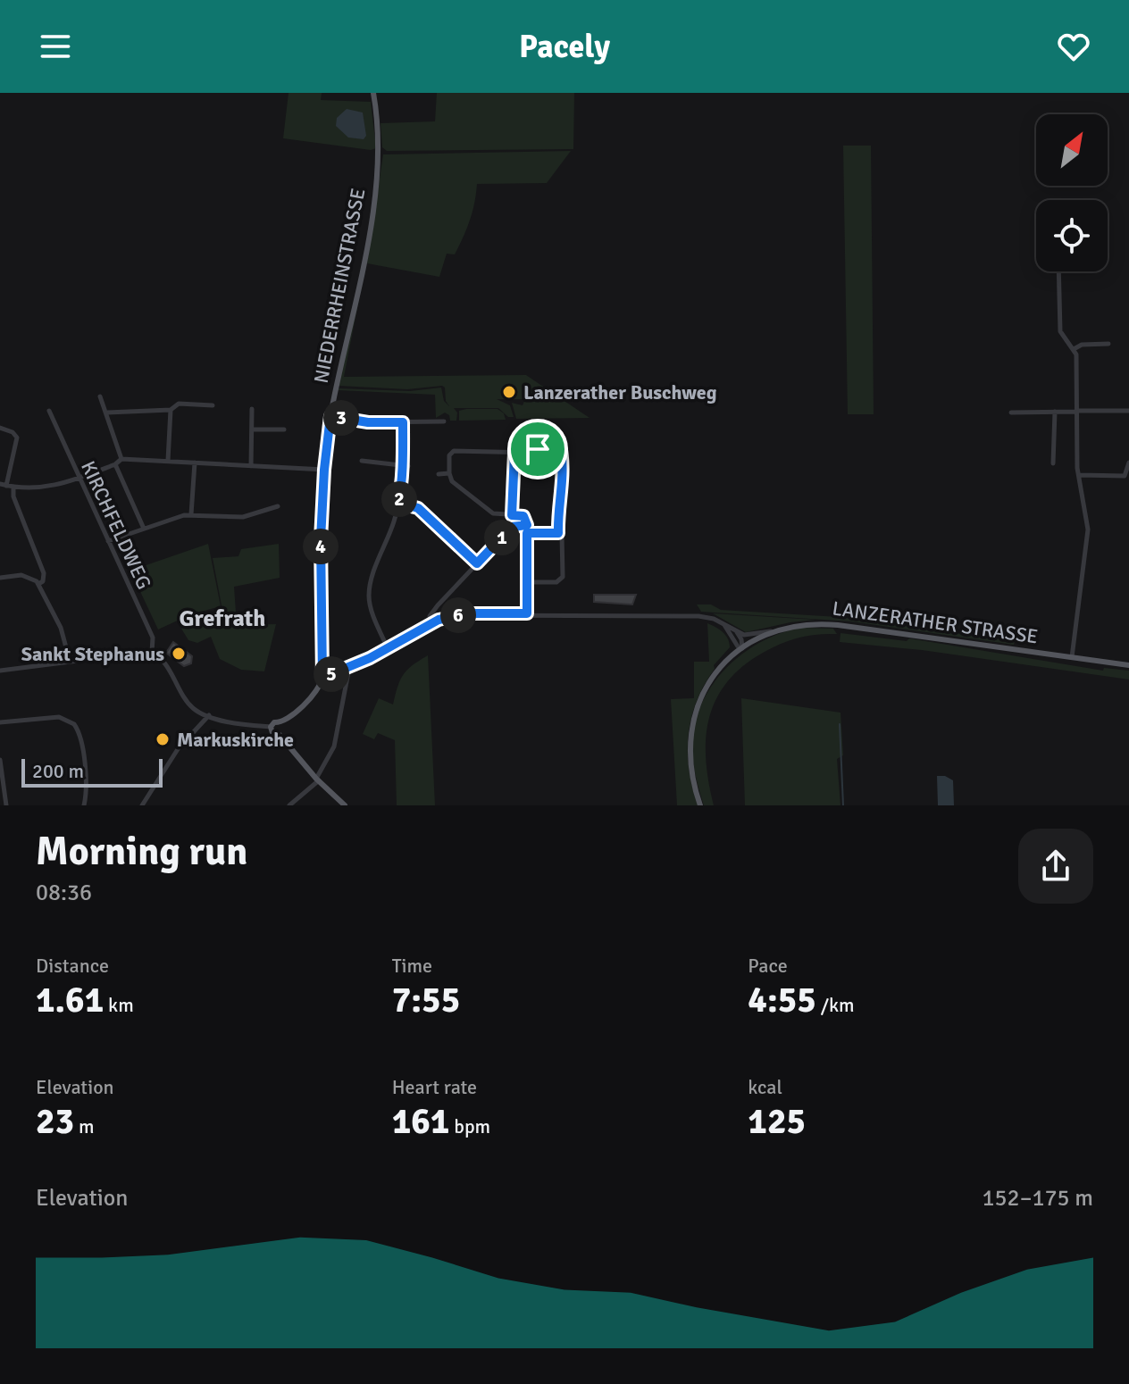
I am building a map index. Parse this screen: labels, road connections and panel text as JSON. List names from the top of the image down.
{
  "streets": {
    "main road": ["NIEDERRHEINSTRASSE", "LANZERATHER STRASSE"],
    "street": ["KIRCHFELDWEG"]
  },
  "districts": ["Grefrath"],
  "places": ["Lanzerather Buschweg", "Sankt Stephanus", "Markuskirche"],
  "scale_bar": "200 m",
  "north": "top right",
  "page": {
    "header": "Pacely",
    "pins": [
      "3",
      "2",
      "1",
      "4",
      "6",
      "5"
    ],
    "scale": "200 m",
    "heading": ["Morning run", "08:36"],
    "stats": [
      ["Distance", "1.61 km"],
      ["Time", "7:55"],
      ["Pace", "4:55 /km"],
      ["Elevation", "23 m"],
      ["Heart rate", "161 bpm"],
      ["kcal", "125"]
    ],
    "chart": ["Elevation", "152–175 m"]
  }
}
